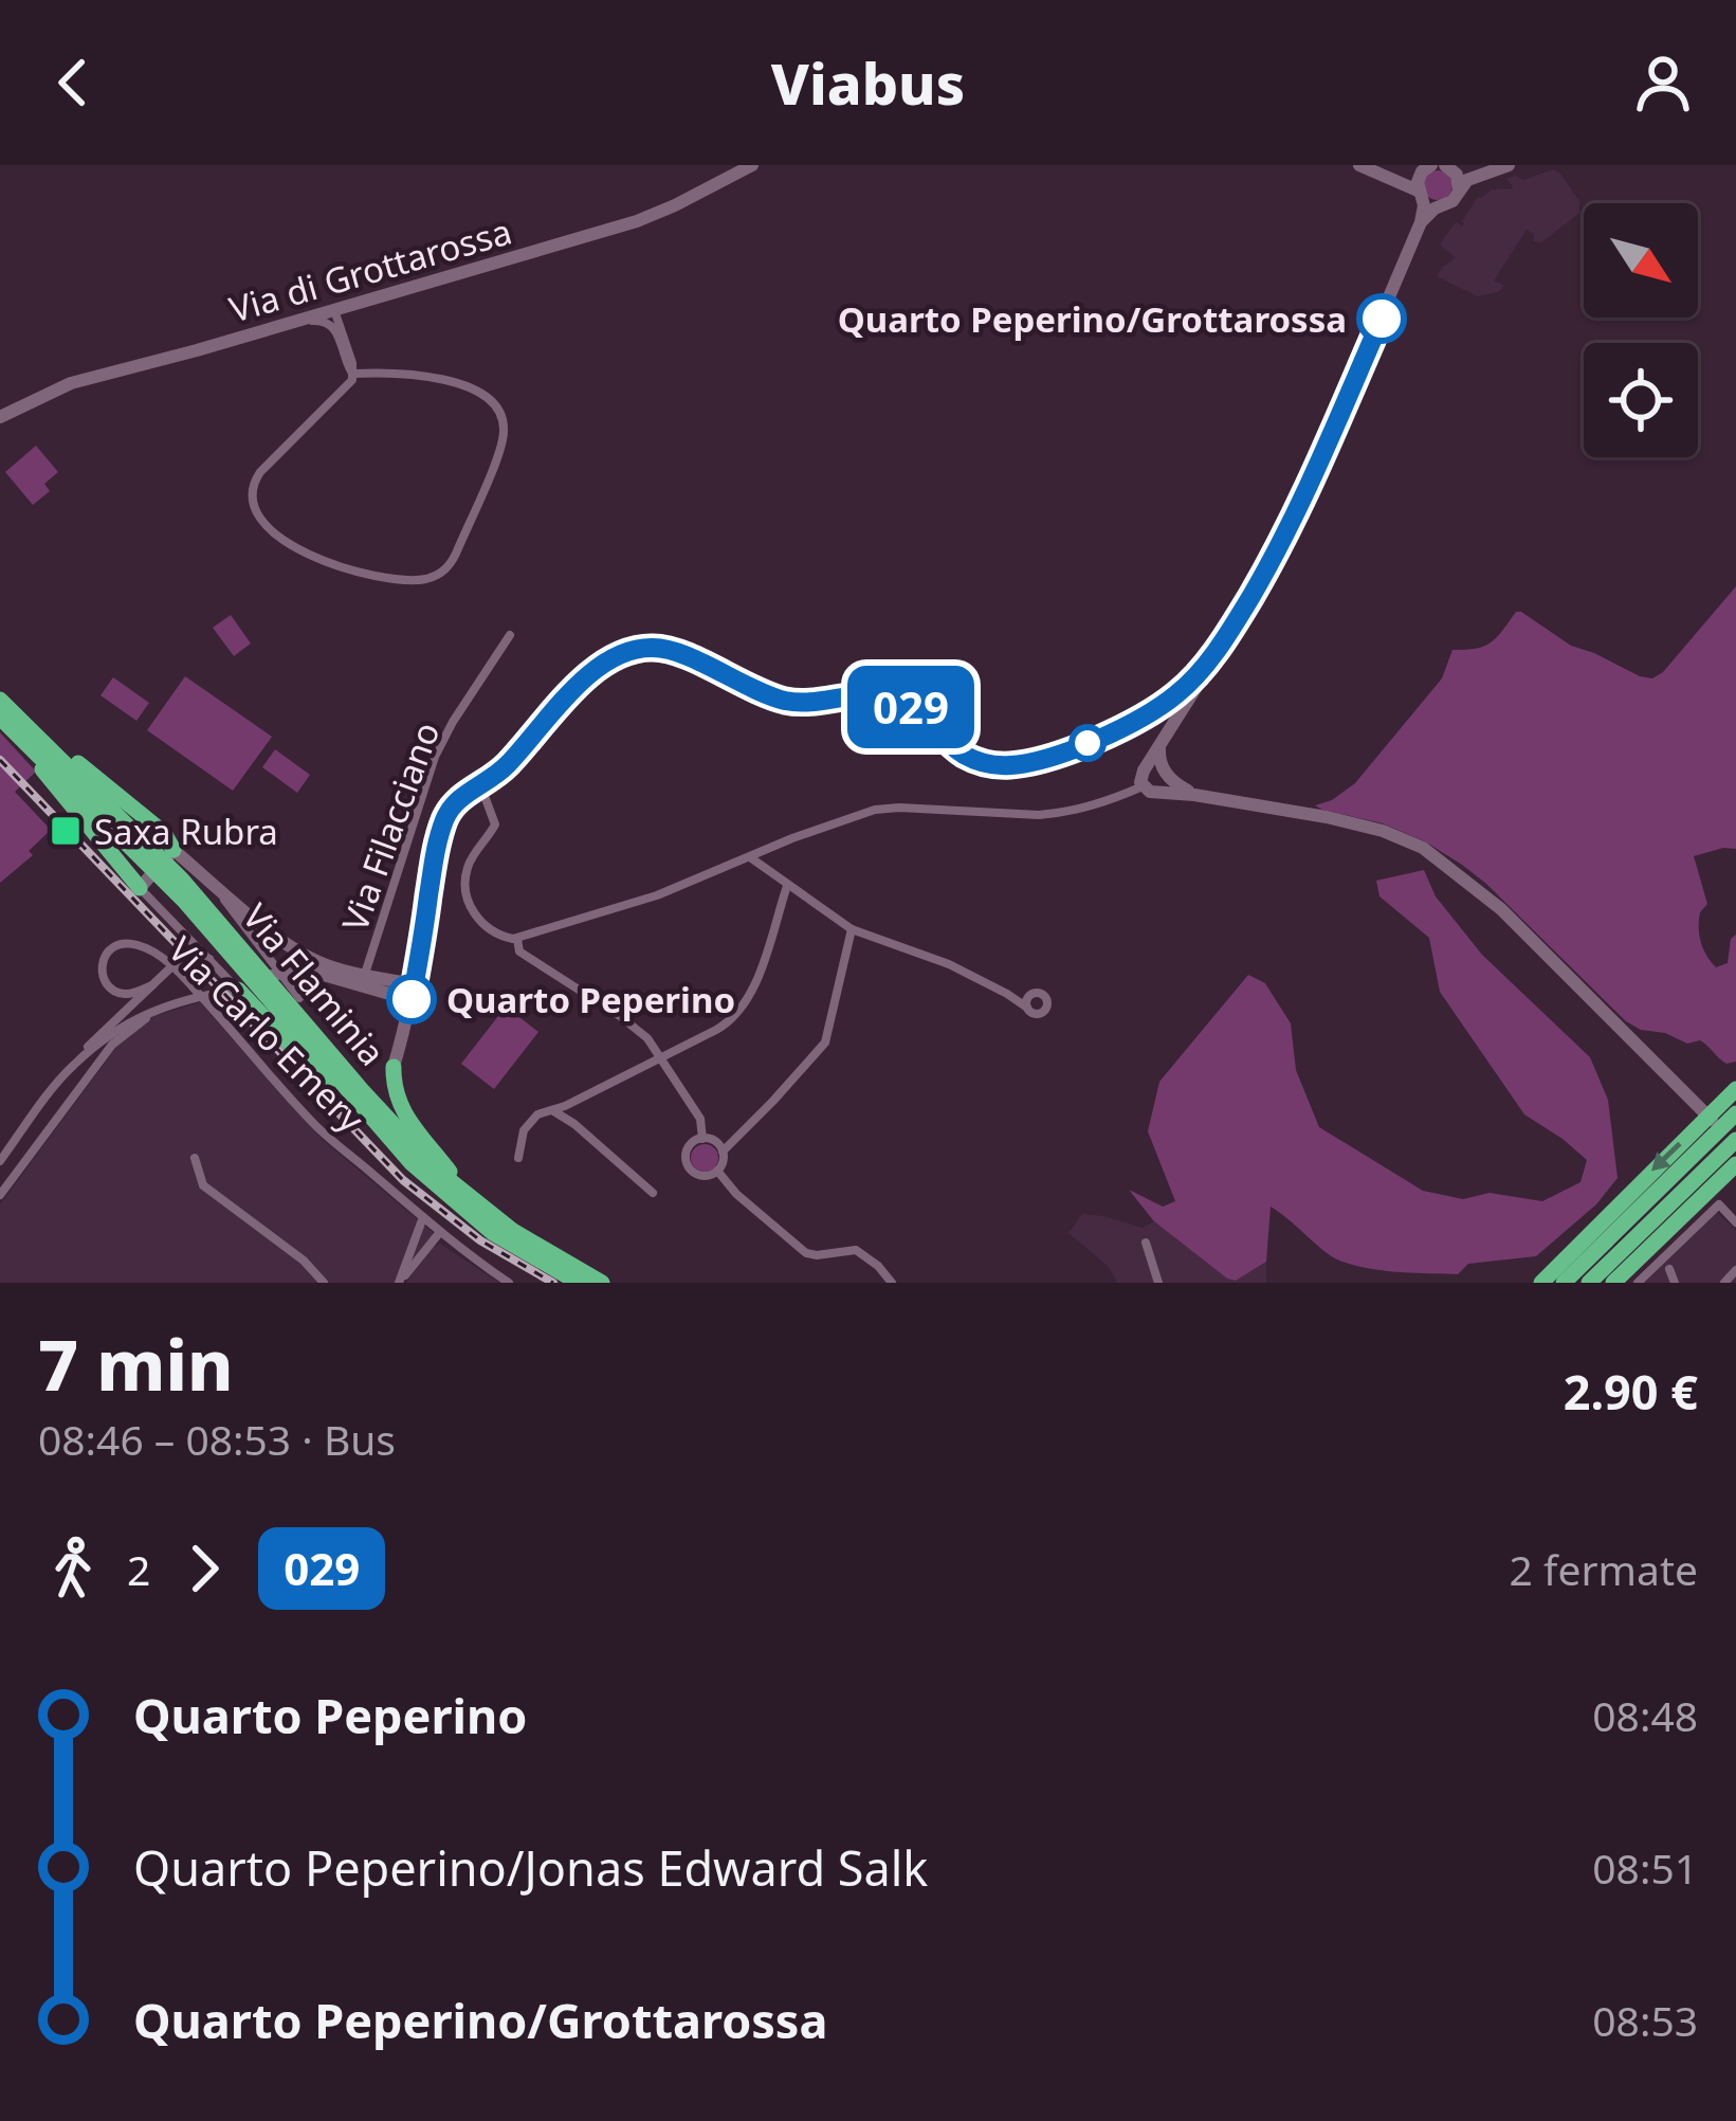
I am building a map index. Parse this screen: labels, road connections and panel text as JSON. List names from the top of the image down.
{
  "streets": {
    "highway": ["Via Flaminia"],
    "street": ["Via di Grottarossa", "Via Filacciano", "Via Carlo Emery"]
  },
  "places": {
    "other": ["Quarto Peperino/Grottarossa", "Quarto Peperino"],
    "transit": ["Saxa Rubra"]
  },
  "lines": ["bus line 029"],
  "north": "bottom right",
  "page": {
    "header": "Viabus",
    "on_map": "029",
    "heading": ["7 min", "08:46 – 08:53 · Bus", "2.90 €"],
    "legs": ["2", "029", "2 fermate"],
    "list": [
      {
        "name": "Quarto Peperino",
        "value": "08:48"
      },
      {
        "name": "Quarto Peperino/Jonas Edward Salk",
        "value": "08:51"
      },
      {
        "name": "Quarto Peperino/Grottarossa",
        "value": "08:53"
      }
    ]
  }
}
